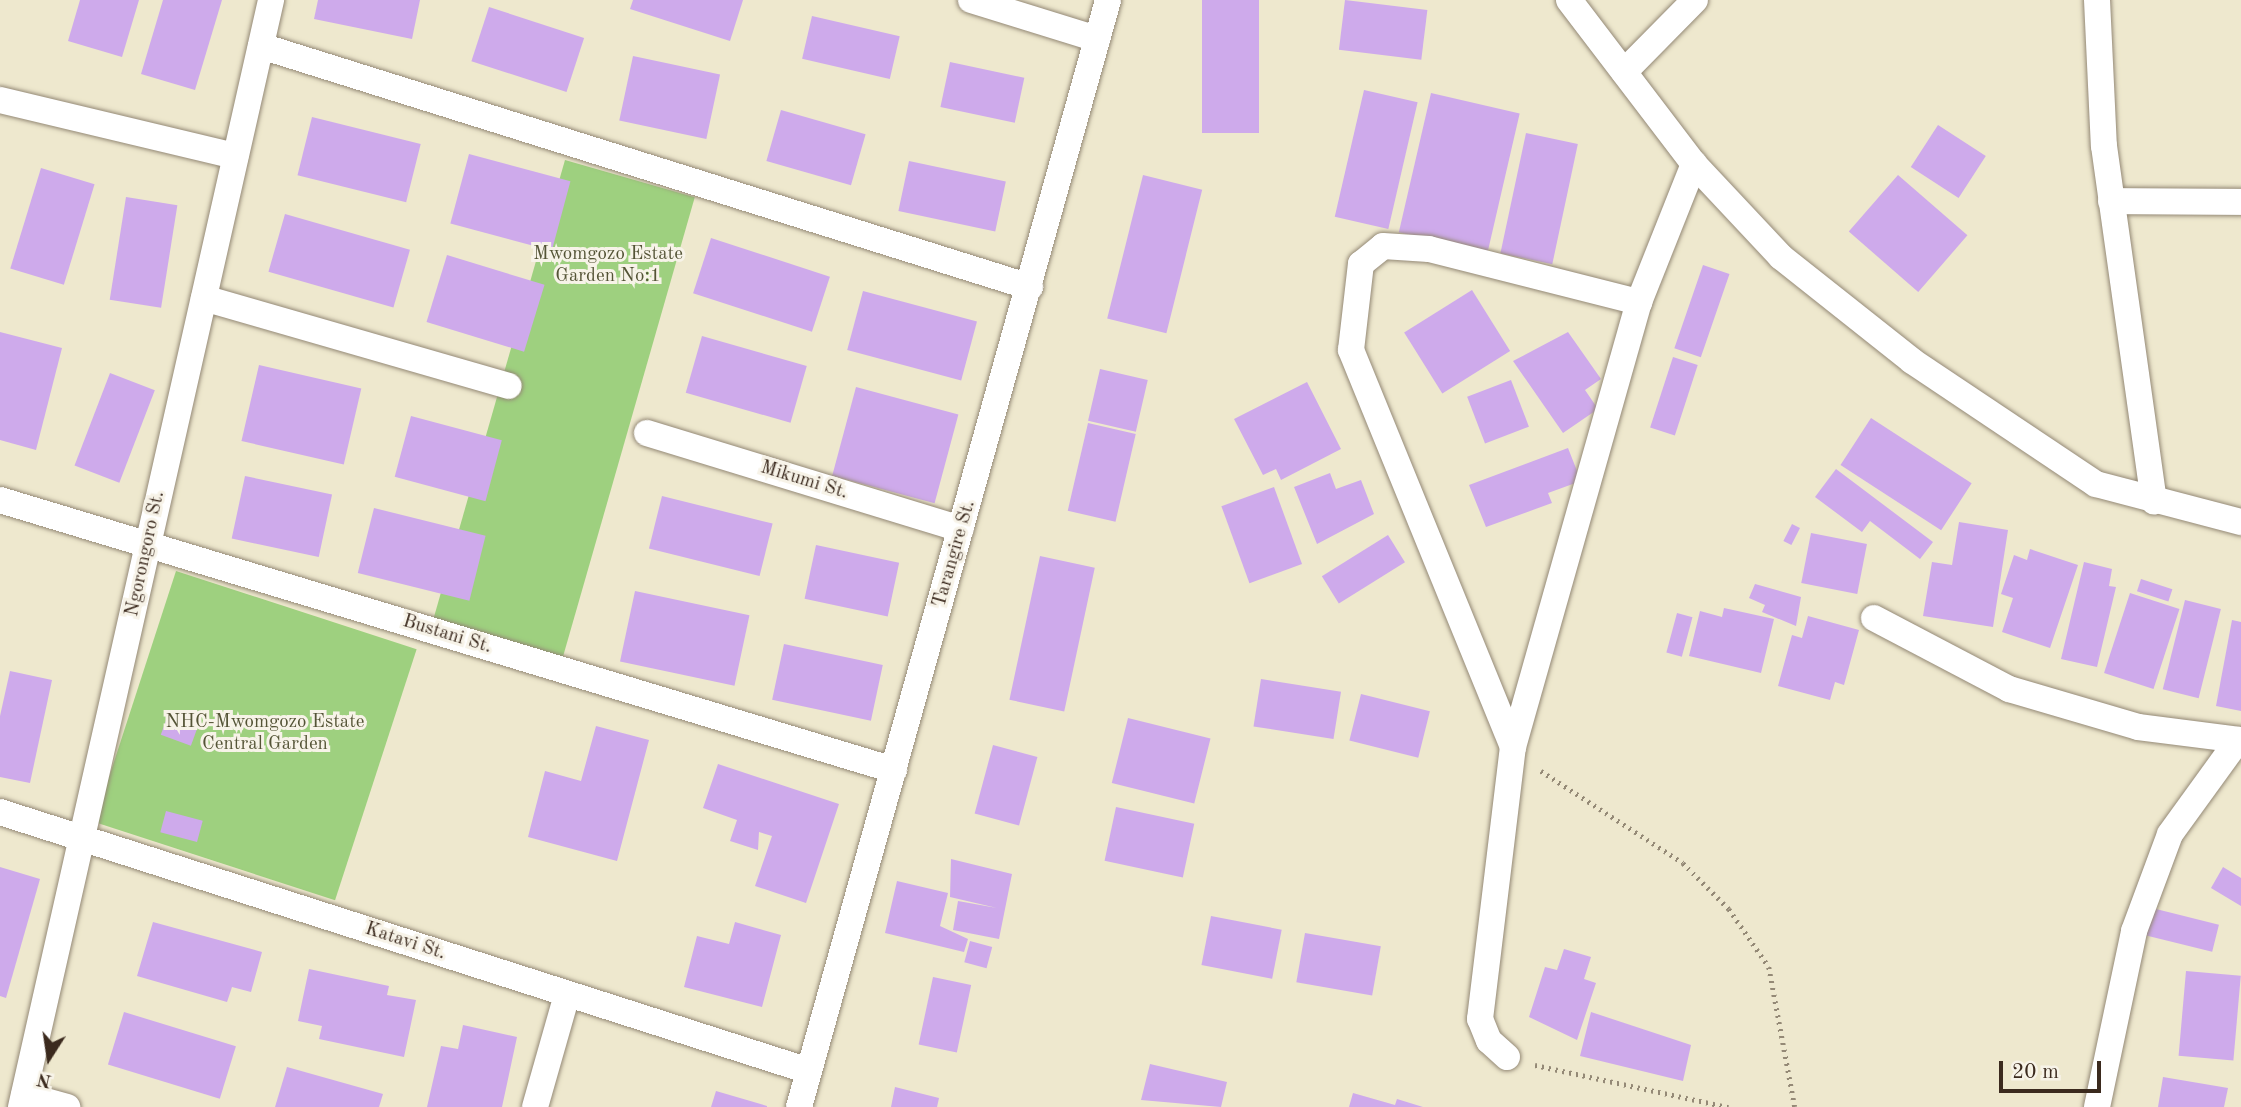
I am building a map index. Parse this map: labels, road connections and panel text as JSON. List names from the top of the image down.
{
  "streets": {
    "street": [
      "Mikumi St.",
      "Ngorongoro St.",
      "Tarangire St.",
      "Bustani St.",
      "Katavi St."
    ]
  },
  "crossings": [
    ["Mikumi St.", "Tarangire St."],
    ["Ngorongoro St.", "Bustani St."],
    ["Ngorongoro St.", "Katavi St."],
    ["Tarangire St.", "Bustani St."],
    ["Tarangire St.", "Katavi St."]
  ],
  "parks": ["Mwomgozo Estate Garden No:1", "NHC-Mwomgozo Estate Central Garden"],
  "scale_bar": "20 m",
  "north": "bottom"
}
